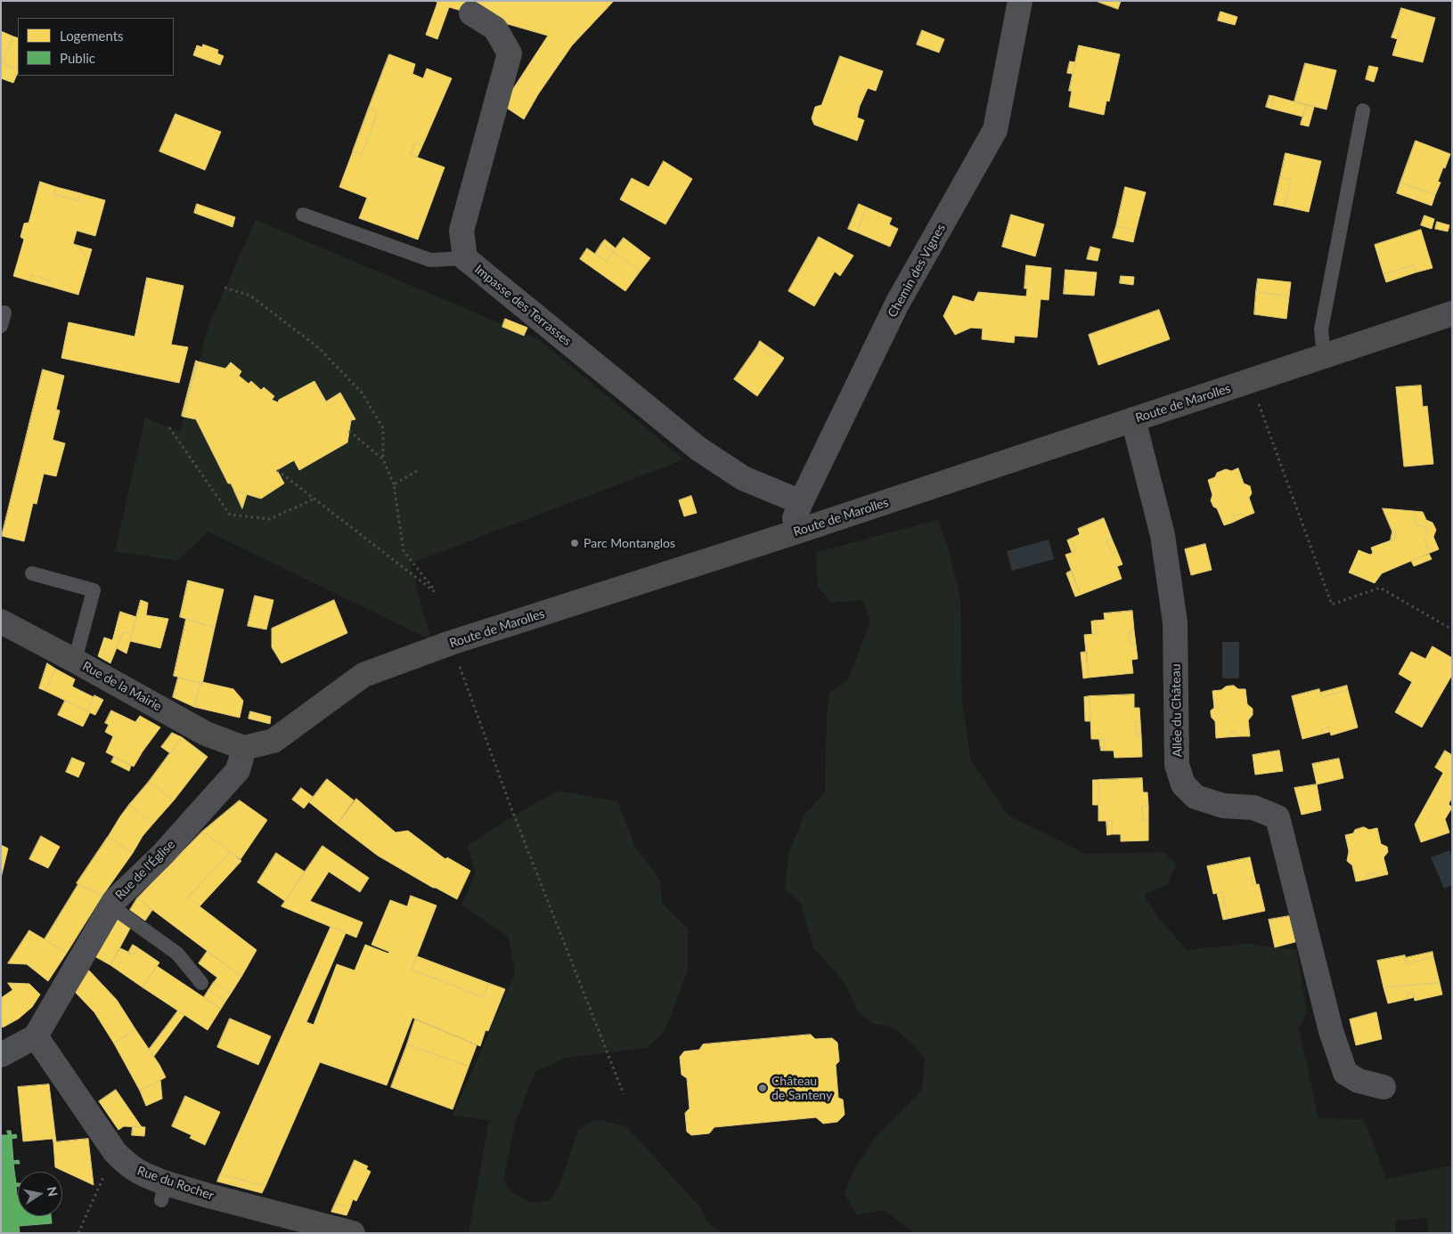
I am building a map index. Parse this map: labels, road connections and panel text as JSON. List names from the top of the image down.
{
  "streets": {
    "street": [
      "Chemin des Vignes",
      "Impasse des Terrasses",
      "Route de Marolles",
      "Rue de la Mairie",
      "Allée du Château",
      "Rue de l'Église",
      "Rue du Rocher"
    ]
  },
  "crossings": [
    ["Chemin des Vignes", "Impasse des Terrasses"],
    ["Chemin des Vignes", "Route de Marolles"],
    ["Route de Marolles", "Rue de la Mairie"],
    ["Route de Marolles", "Allée du Château"],
    ["Route de Marolles", "Rue de l'Église"],
    ["Rue de la Mairie", "Rue de l'Église"],
    ["Rue de l'Église", "Rue du Rocher"]
  ],
  "places": ["Parc Montanglos", "Château de Santeny"],
  "legend": ["Logements", "Public"],
  "north": "right"
}
